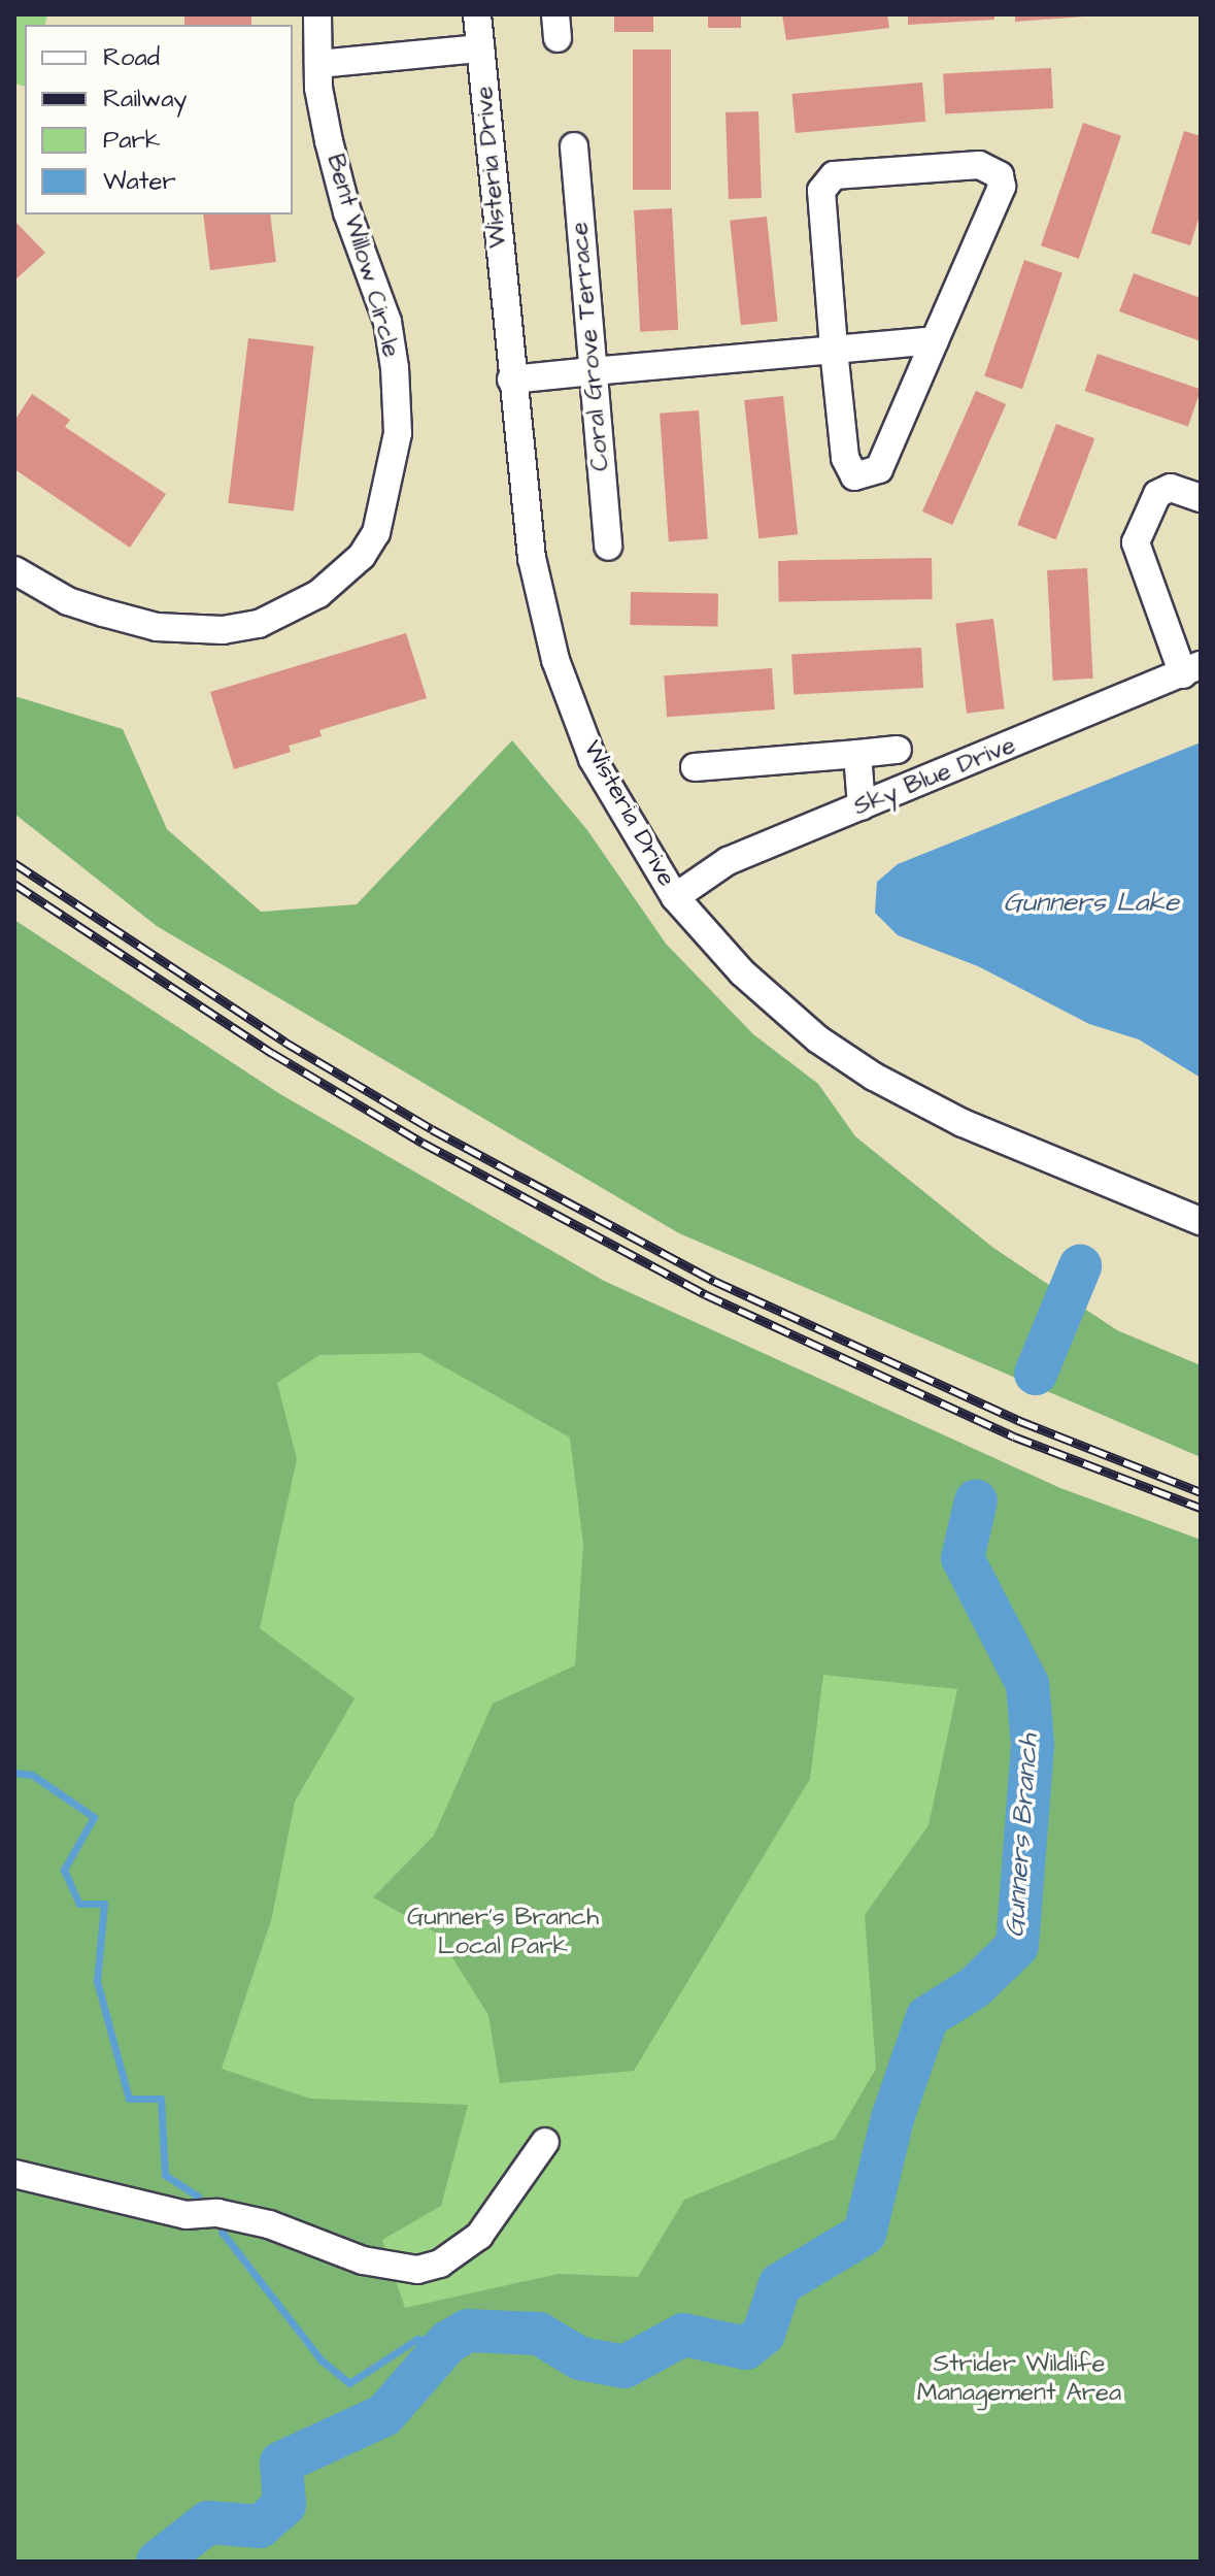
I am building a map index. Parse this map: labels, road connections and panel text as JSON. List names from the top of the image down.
{
  "streets": {
    "street": [
      "Wisteria Drive",
      "Bent Willow Circle",
      "Coral Grove Terrace",
      "Sky Blue Drive"
    ]
  },
  "crossings": [
    ["Wisteria Drive", "Sky Blue Drive"]
  ],
  "water": ["Gunners Lake", "Gunners Branch"],
  "parks": ["Gunner's Branch Local Park", "Strider Wildlife Management Area"],
  "legend": [
    "Road",
    "Railway",
    "Park",
    "Water"
  ]
}
